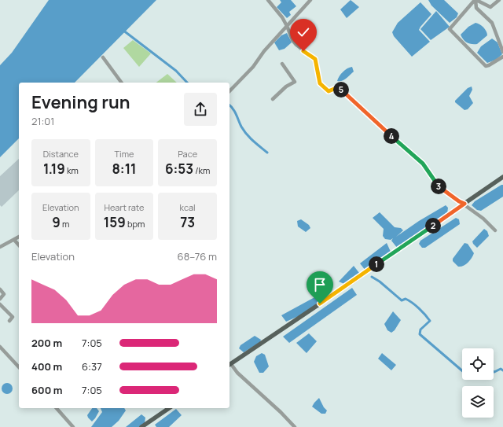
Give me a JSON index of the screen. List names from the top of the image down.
{
  "page": {
    "pins": [
      "5",
      "4",
      "3",
      "2",
      "1"
    ],
    "heading": ["Evening run", "21:01"],
    "stats": [
      ["Distance", "1.19 km"],
      ["Time", "8:11"],
      ["Pace", "6:53 /km"],
      ["Elevation", "9 m"],
      ["Heart rate", "159 bpm"],
      ["kcal", "73"]
    ],
    "chart": ["Elevation", "68–76 m"],
    "list": [
      {
        "name": "200 m",
        "note": "7:05"
      },
      {
        "name": "400 m",
        "note": "6:37"
      },
      {
        "name": "600 m",
        "note": "7:05"
      }
    ]
  }
}
